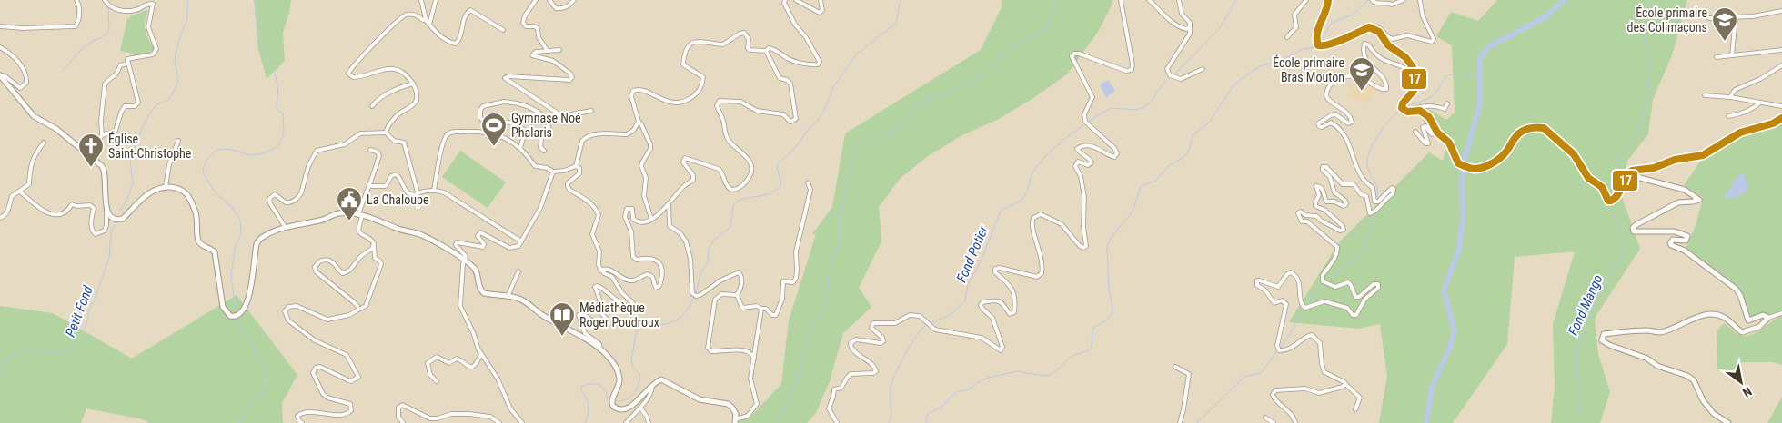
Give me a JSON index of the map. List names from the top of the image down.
{
  "water": ["Fond Potier", "Fond Mango", "Petit Fond"],
  "places": {
    "school or university": ["École primaire des Colimaçons", "École primaire Bras Mouton"],
    "sports": ["Gymnase Noé Phalaris"],
    "church": ["Église Saint-Christophe"],
    "public building": ["La Chaloupe"],
    "library": ["Médiathèque Roger Poudroux"]
  },
  "lines": ["transit line 17"],
  "north": "bottom right"
}
